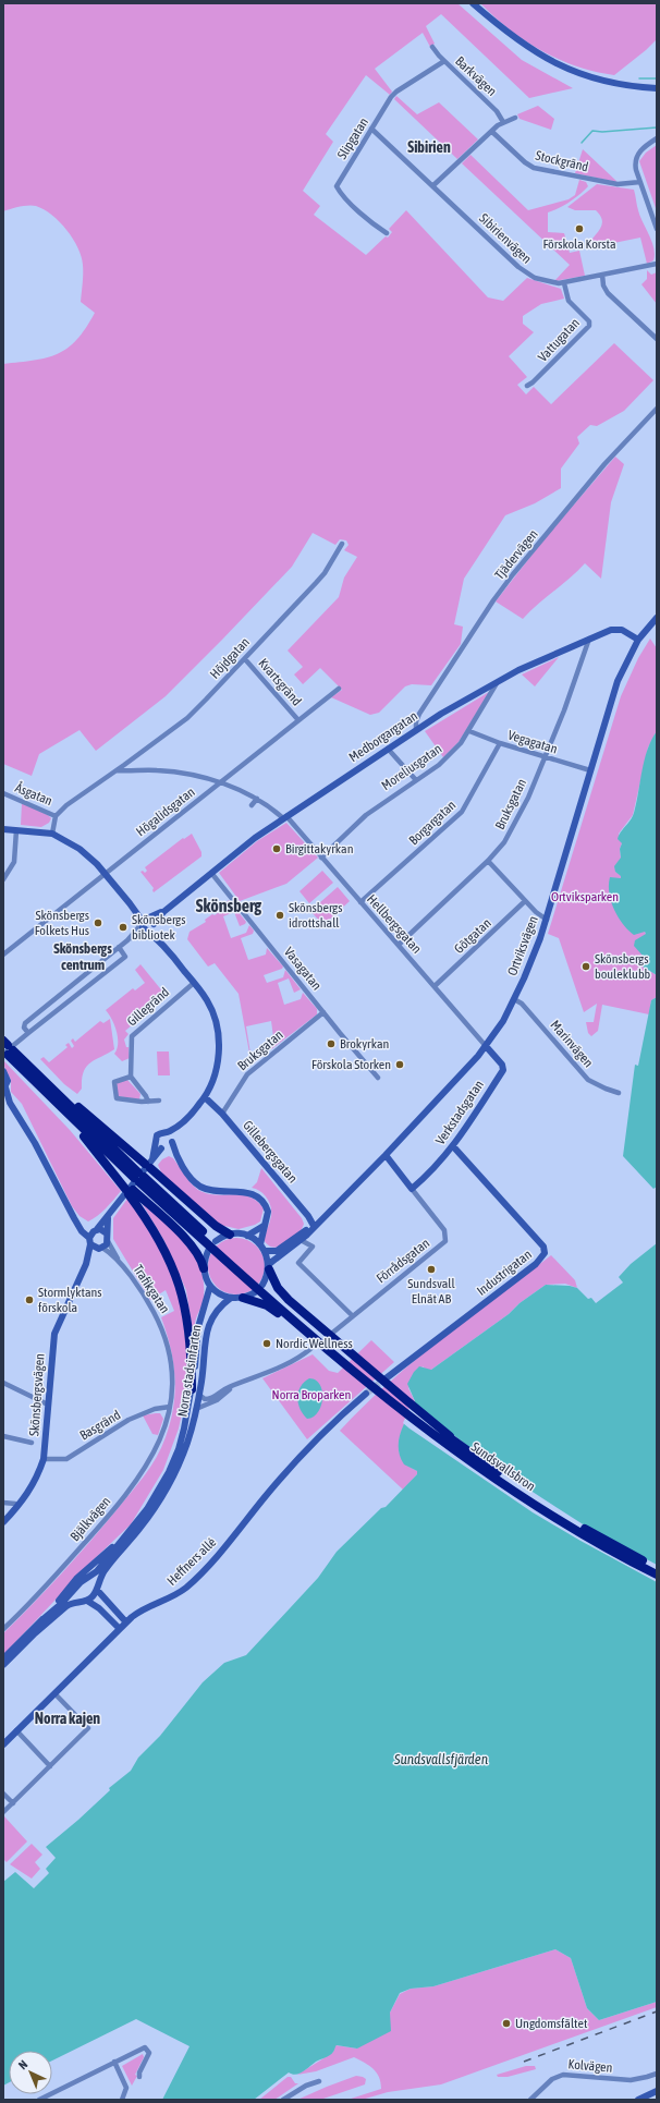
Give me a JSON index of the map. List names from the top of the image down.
{
  "streets": {
    "highway": ["Sundsvallsbron"],
    "street": [
      "Barkvägen",
      "Slipgatan",
      "Stockgränd",
      "Sibirienvägen",
      "Vattugatan",
      "Tjädervägen",
      "Höjdgatan",
      "Kvartsgränd",
      "Medborgargatan",
      "Vegagatan",
      "Moreliusgatan",
      "Åsgatan",
      "Bruksgatan",
      "Högalidsgatan",
      "Borgargatan",
      "Hellbergsgatan",
      "Götgatan",
      "Ortviksvägen",
      "Vasagatan",
      "Gillegränd",
      "Marinvägen",
      "Verkstadsgatan",
      "Gillebergsgatan",
      "Förrådsgatan",
      "Industrigatan",
      "Trafikgatan",
      "Norra stadsinfarten",
      "Skönsbergsvägen",
      "Basgränd",
      "Bjälkvägen",
      "Heffners allé",
      "Kolvägen"
    ]
  },
  "crossings": [
    ["Barkvägen", "Slipgatan"],
    ["Slipgatan", "Sibirienvägen"],
    ["Sibirienvägen", "Vattugatan"],
    ["Tjädervägen", "Medborgargatan"],
    ["Höjdgatan", "Kvartsgränd"],
    ["Höjdgatan", "Hellbergsgatan"],
    ["Kvartsgränd", "Högalidsgatan"],
    ["Medborgargatan", "Moreliusgatan"],
    ["Medborgargatan", "Bruksgatan"],
    ["Medborgargatan", "Hellbergsgatan"],
    ["Medborgargatan", "Ortviksvägen"],
    ["Medborgargatan", "Vasagatan"],
    ["Vegagatan", "Moreliusgatan"],
    ["Vegagatan", "Bruksgatan"],
    ["Vegagatan", "Borgargatan"],
    ["Vegagatan", "Ortviksvägen"],
    ["Moreliusgatan", "Hellbergsgatan"],
    ["Bruksgatan", "Hellbergsgatan"],
    ["Bruksgatan", "Vasagatan"],
    ["Bruksgatan", "Gillebergsgatan"],
    ["Högalidsgatan", "Hellbergsgatan"],
    ["Borgargatan", "Hellbergsgatan"],
    ["Hellbergsgatan", "Götgatan"],
    ["Hellbergsgatan", "Ortviksvägen"],
    ["Hellbergsgatan", "Verkstadsgatan"],
    ["Ortviksvägen", "Marinvägen"],
    ["Ortviksvägen", "Verkstadsgatan"],
    ["Ortviksvägen", "Gillebergsgatan"],
    ["Ortviksvägen", "Förrådsgatan"],
    ["Verkstadsgatan", "Förrådsgatan"],
    ["Verkstadsgatan", "Industrigatan"],
    ["Trafikgatan", "Skönsbergsvägen"],
    ["Trafikgatan", "Basgränd"],
    ["Trafikgatan", "Bjälkvägen"],
    ["Skönsbergsvägen", "Basgränd"],
    ["Basgränd", "Bjälkvägen"]
  ],
  "districts": [
    "Sibirien",
    "Skönsberg",
    "Skönsbergs centrum",
    "Norra kajen"
  ],
  "water": ["Sundsvallsfjärden"],
  "parks": ["Ortviksparken", "Norra Broparken"],
  "places": [
    "Förskola Korsta",
    "Birgittakyrkan",
    "Skönsbergs idrottshall",
    "Skönsbergs Folkets Hus",
    "Skönsbergs bibliotek",
    "Skönsbergs bouleklubb",
    "Brokyrkan",
    "Förskola Storken",
    "Sundsvall Elnät AB",
    "Stormlyktans förskola",
    "Nordic Wellness",
    "Ungdomsfältet"
  ],
  "north": "top left"
}
